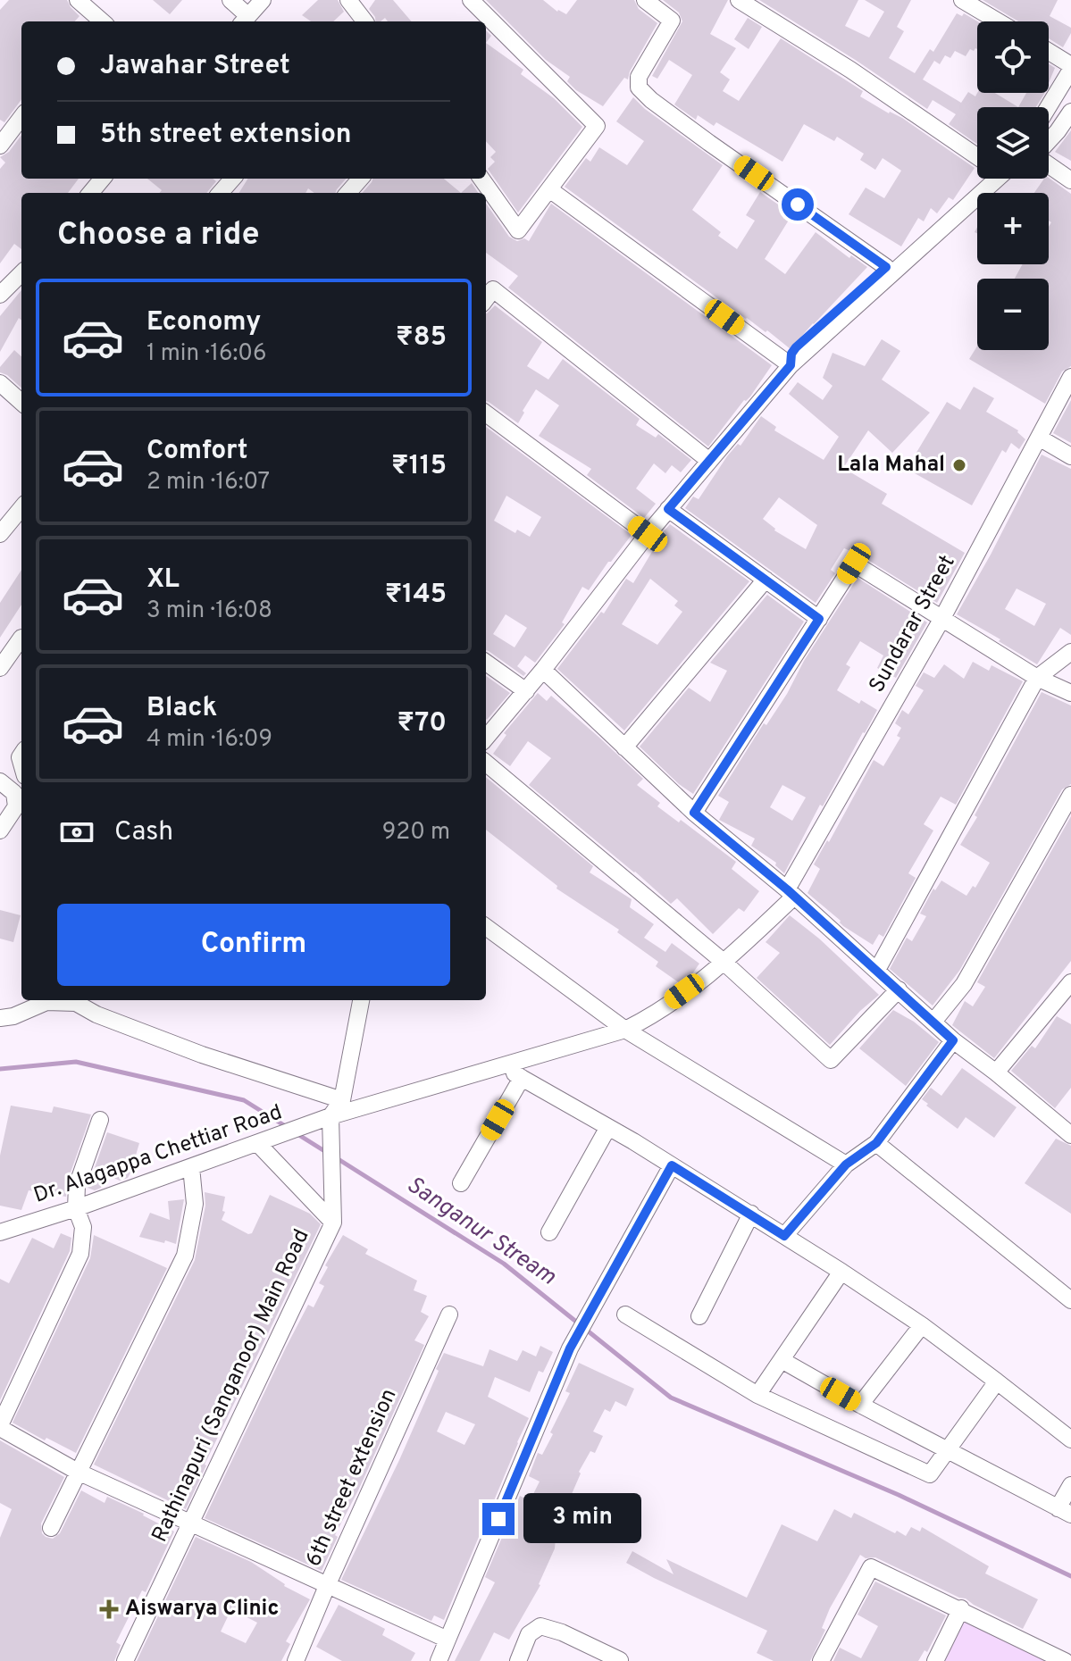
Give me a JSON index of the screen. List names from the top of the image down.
{
  "streets": {
    "street": [
      "Sundarar Street",
      "Dr. Alagappa Chettiar Road",
      "Rathinapuri (Sanganoor) Main Road",
      "6th street extension"
    ]
  },
  "crossings": [
    ["Sundarar Street", "Dr. Alagappa Chettiar Road"],
    ["Dr. Alagappa Chettiar Road", "Rathinapuri (Sanganoor) Main Road"]
  ],
  "water": ["Sanganur Stream"],
  "places": {
    "other": ["Lala Mahal"],
    "health": ["Aiswarya Clinic"]
  },
  "page": {
    "map_buttons": ["+", "−"],
    "banner": ["Jawahar Street", "5th street extension"],
    "heading": "Choose a ride",
    "list": [
      {
        "name": "Economy",
        "note": "1 min · 16:06",
        "value": "₹85"
      },
      {
        "name": "Comfort",
        "note": "2 min · 16:07",
        "value": "₹115"
      },
      {
        "name": "XL",
        "note": "3 min · 16:08",
        "value": "₹145"
      },
      {
        "name": "Black",
        "note": "4 min · 16:09",
        "value": "₹70"
      }
    ],
    "pay": ["Cash", "920 m"],
    "buttons": "Confirm",
    "bubble": "3 min"
  }
}
